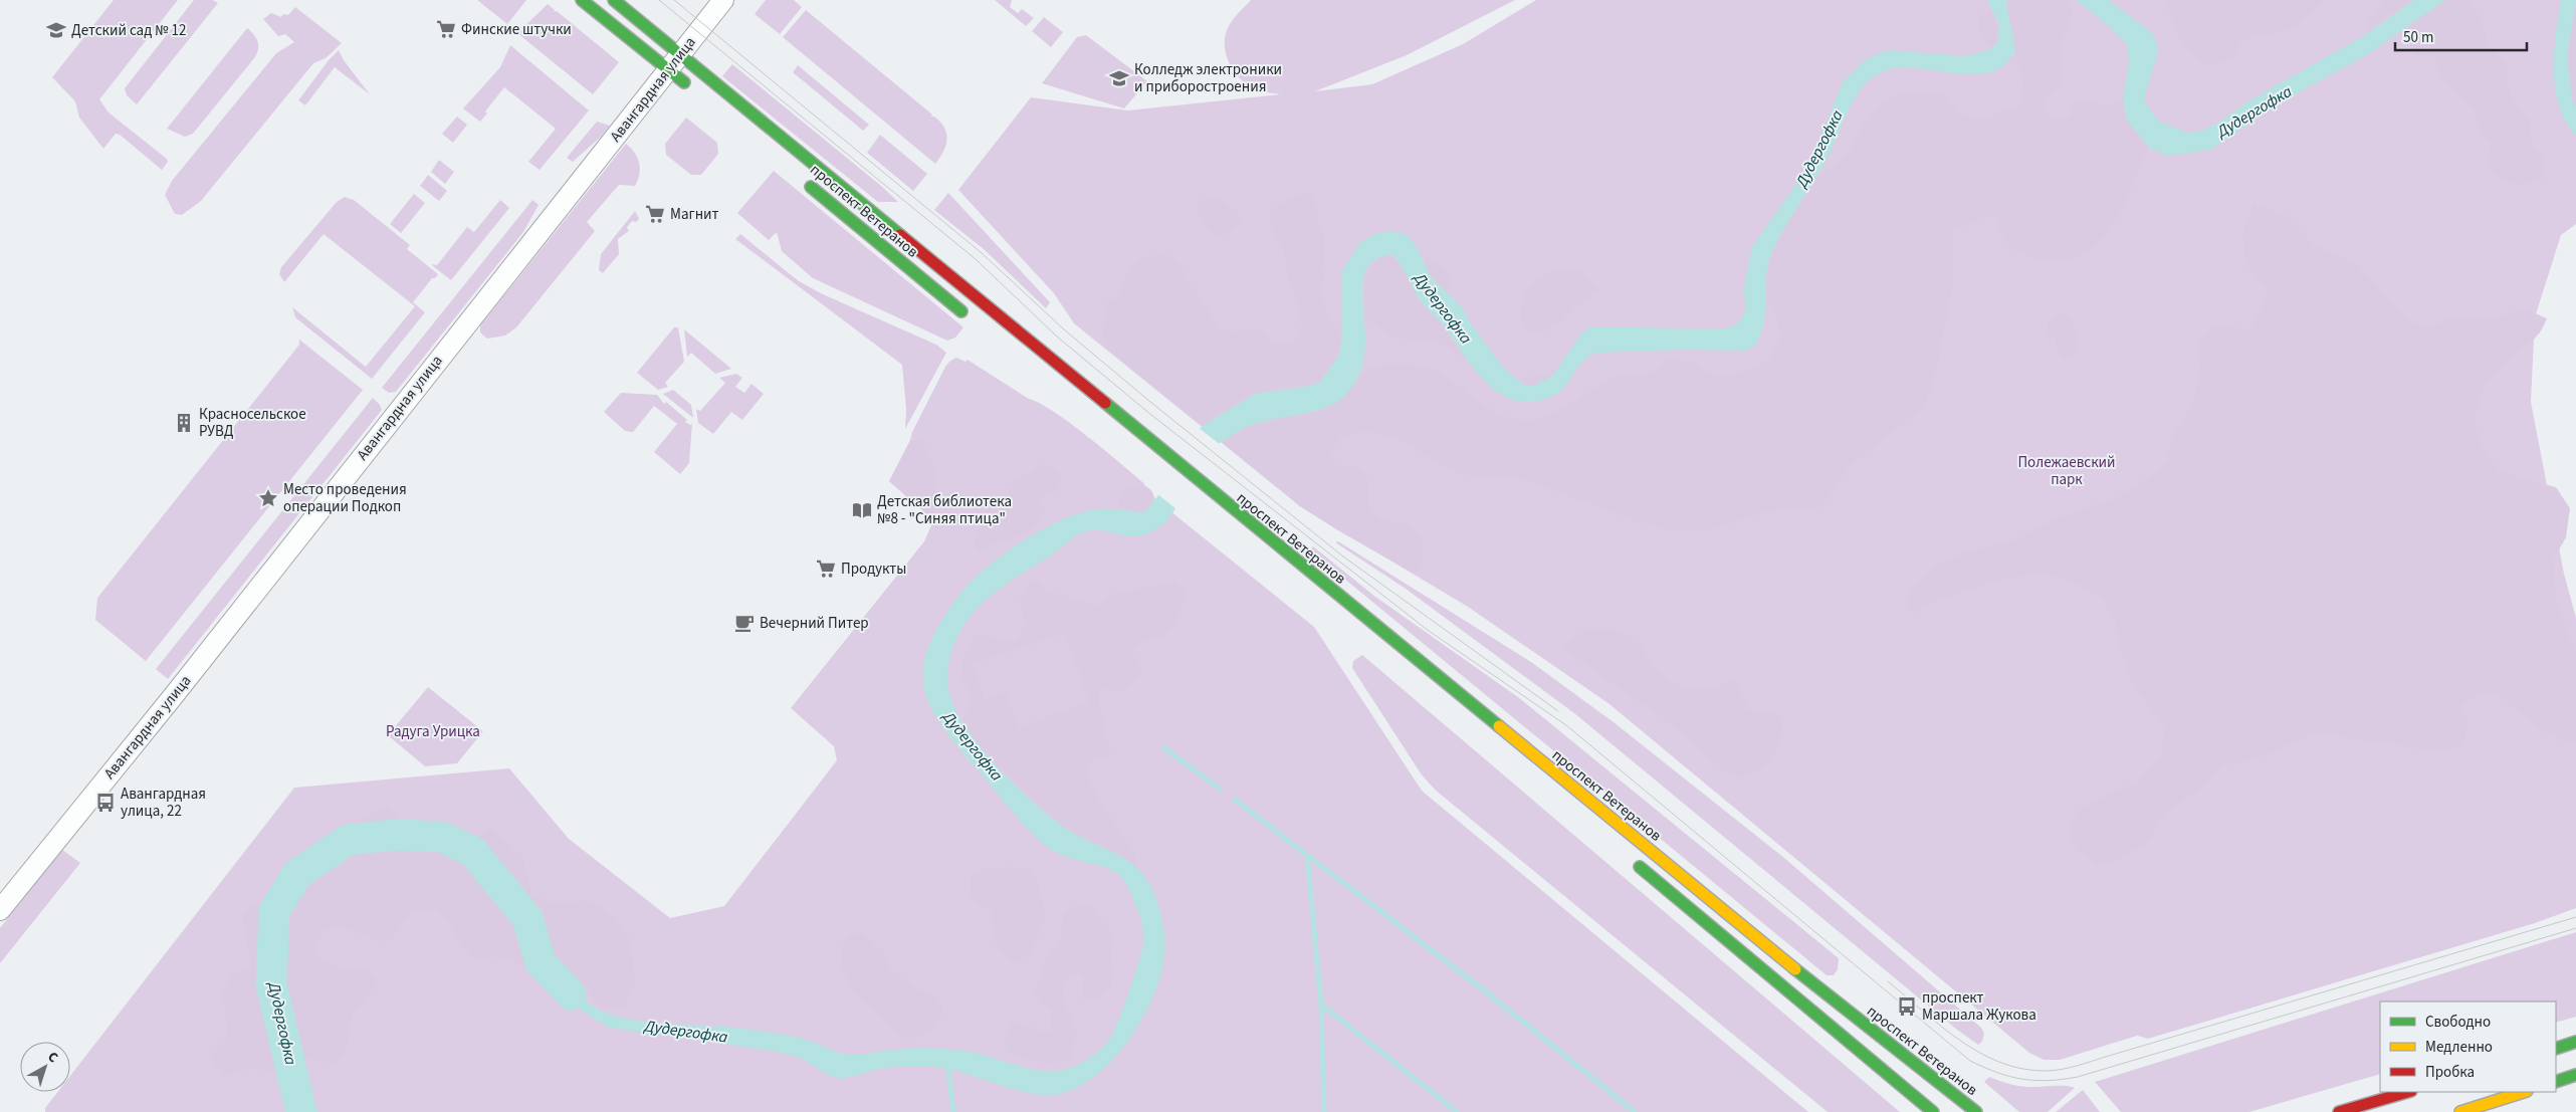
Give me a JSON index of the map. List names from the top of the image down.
{
  "streets": {
    "main road": ["проспект Ветеранов"],
    "street": ["Авангардная улица"]
  },
  "crossings": [
    ["Авангардная улица", "проспект Ветеранов"]
  ],
  "water": ["Дудергофка"],
  "parks": ["Полежаевский парк", "Радуга Урицка"],
  "places": {
    "supermarket": ["Финские штучки", "Магнит", "Продукты"],
    "school or university": ["Детский сад № 12", "Колледж электроники и приборостроения"],
    "building": ["Красносельское РУВД"],
    "place": ["Место проведения операции Подкоп"],
    "library": ["Детская библиотека №8 - \"Синяя птица\""],
    "cafe": ["Вечерний Питер"],
    "bus stop": ["Авангардная улица, 22", "проспект Маршала Жукова"]
  },
  "legend": ["Свободно", "Медленно", "Пробка"],
  "scale_bar": "50 m",
  "north": "top right"
}
